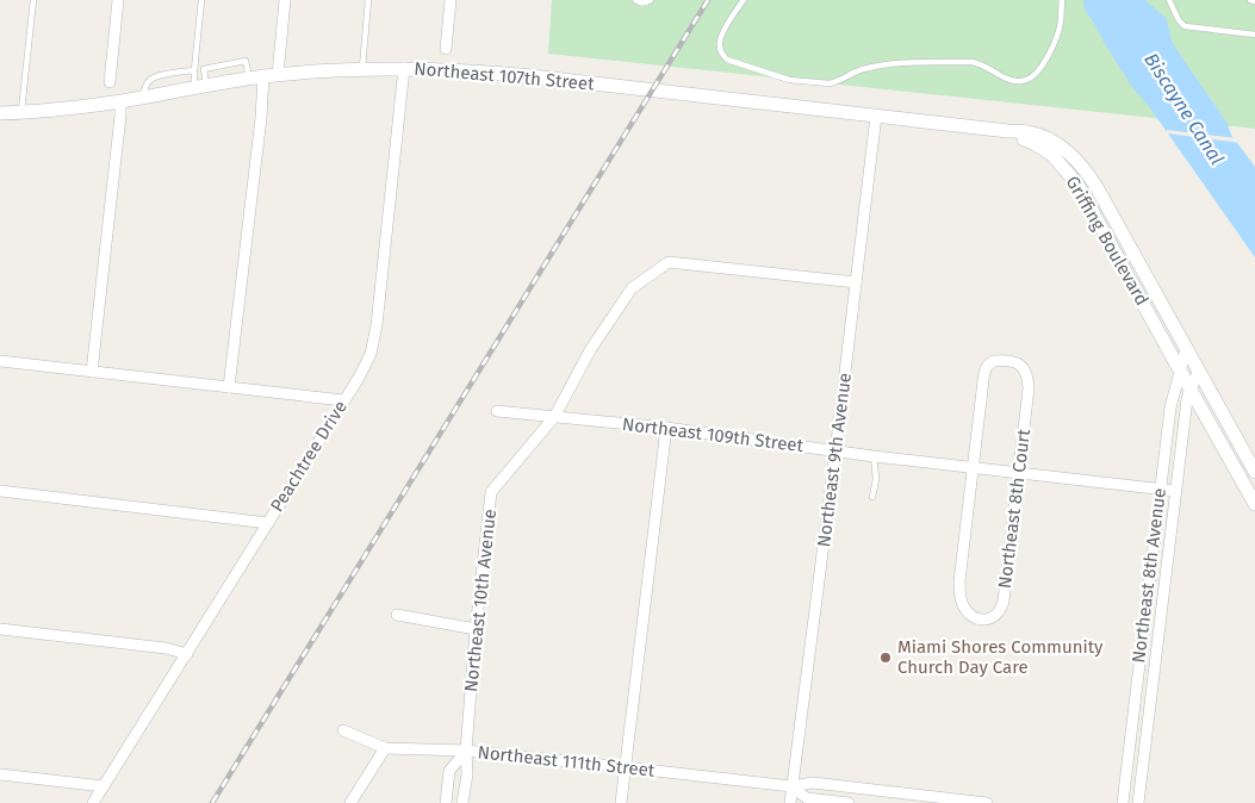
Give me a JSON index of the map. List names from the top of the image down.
{
  "streets": {
    "street": [
      "Northeast 107th Street",
      "Griffing Boulevard",
      "Northeast 109th Street",
      "Peachtree Drive",
      "Northeast 9th Avenue",
      "Northeast 8th Court",
      "Northeast 8th Avenue",
      "Northeast 10th Avenue",
      "Northeast 111th Street"
    ]
  },
  "crossings": [
    ["Northeast 107th Street", "Griffing Boulevard"],
    ["Northeast 107th Street", "Peachtree Drive"],
    ["Northeast 107th Street", "Northeast 9th Avenue"],
    ["Griffing Boulevard", "Northeast 8th Avenue"],
    ["Northeast 109th Street", "Northeast 9th Avenue"],
    ["Northeast 109th Street", "Northeast 8th Court"],
    ["Northeast 109th Street", "Northeast 8th Avenue"],
    ["Northeast 109th Street", "Northeast 10th Avenue"],
    ["Northeast 9th Avenue", "Northeast 10th Avenue"],
    ["Northeast 9th Avenue", "Northeast 111th Street"],
    ["Northeast 10th Avenue", "Northeast 111th Street"]
  ],
  "water": ["Biscayne Canal"],
  "places": ["Miami Shores Community Church Day Care"]
}
